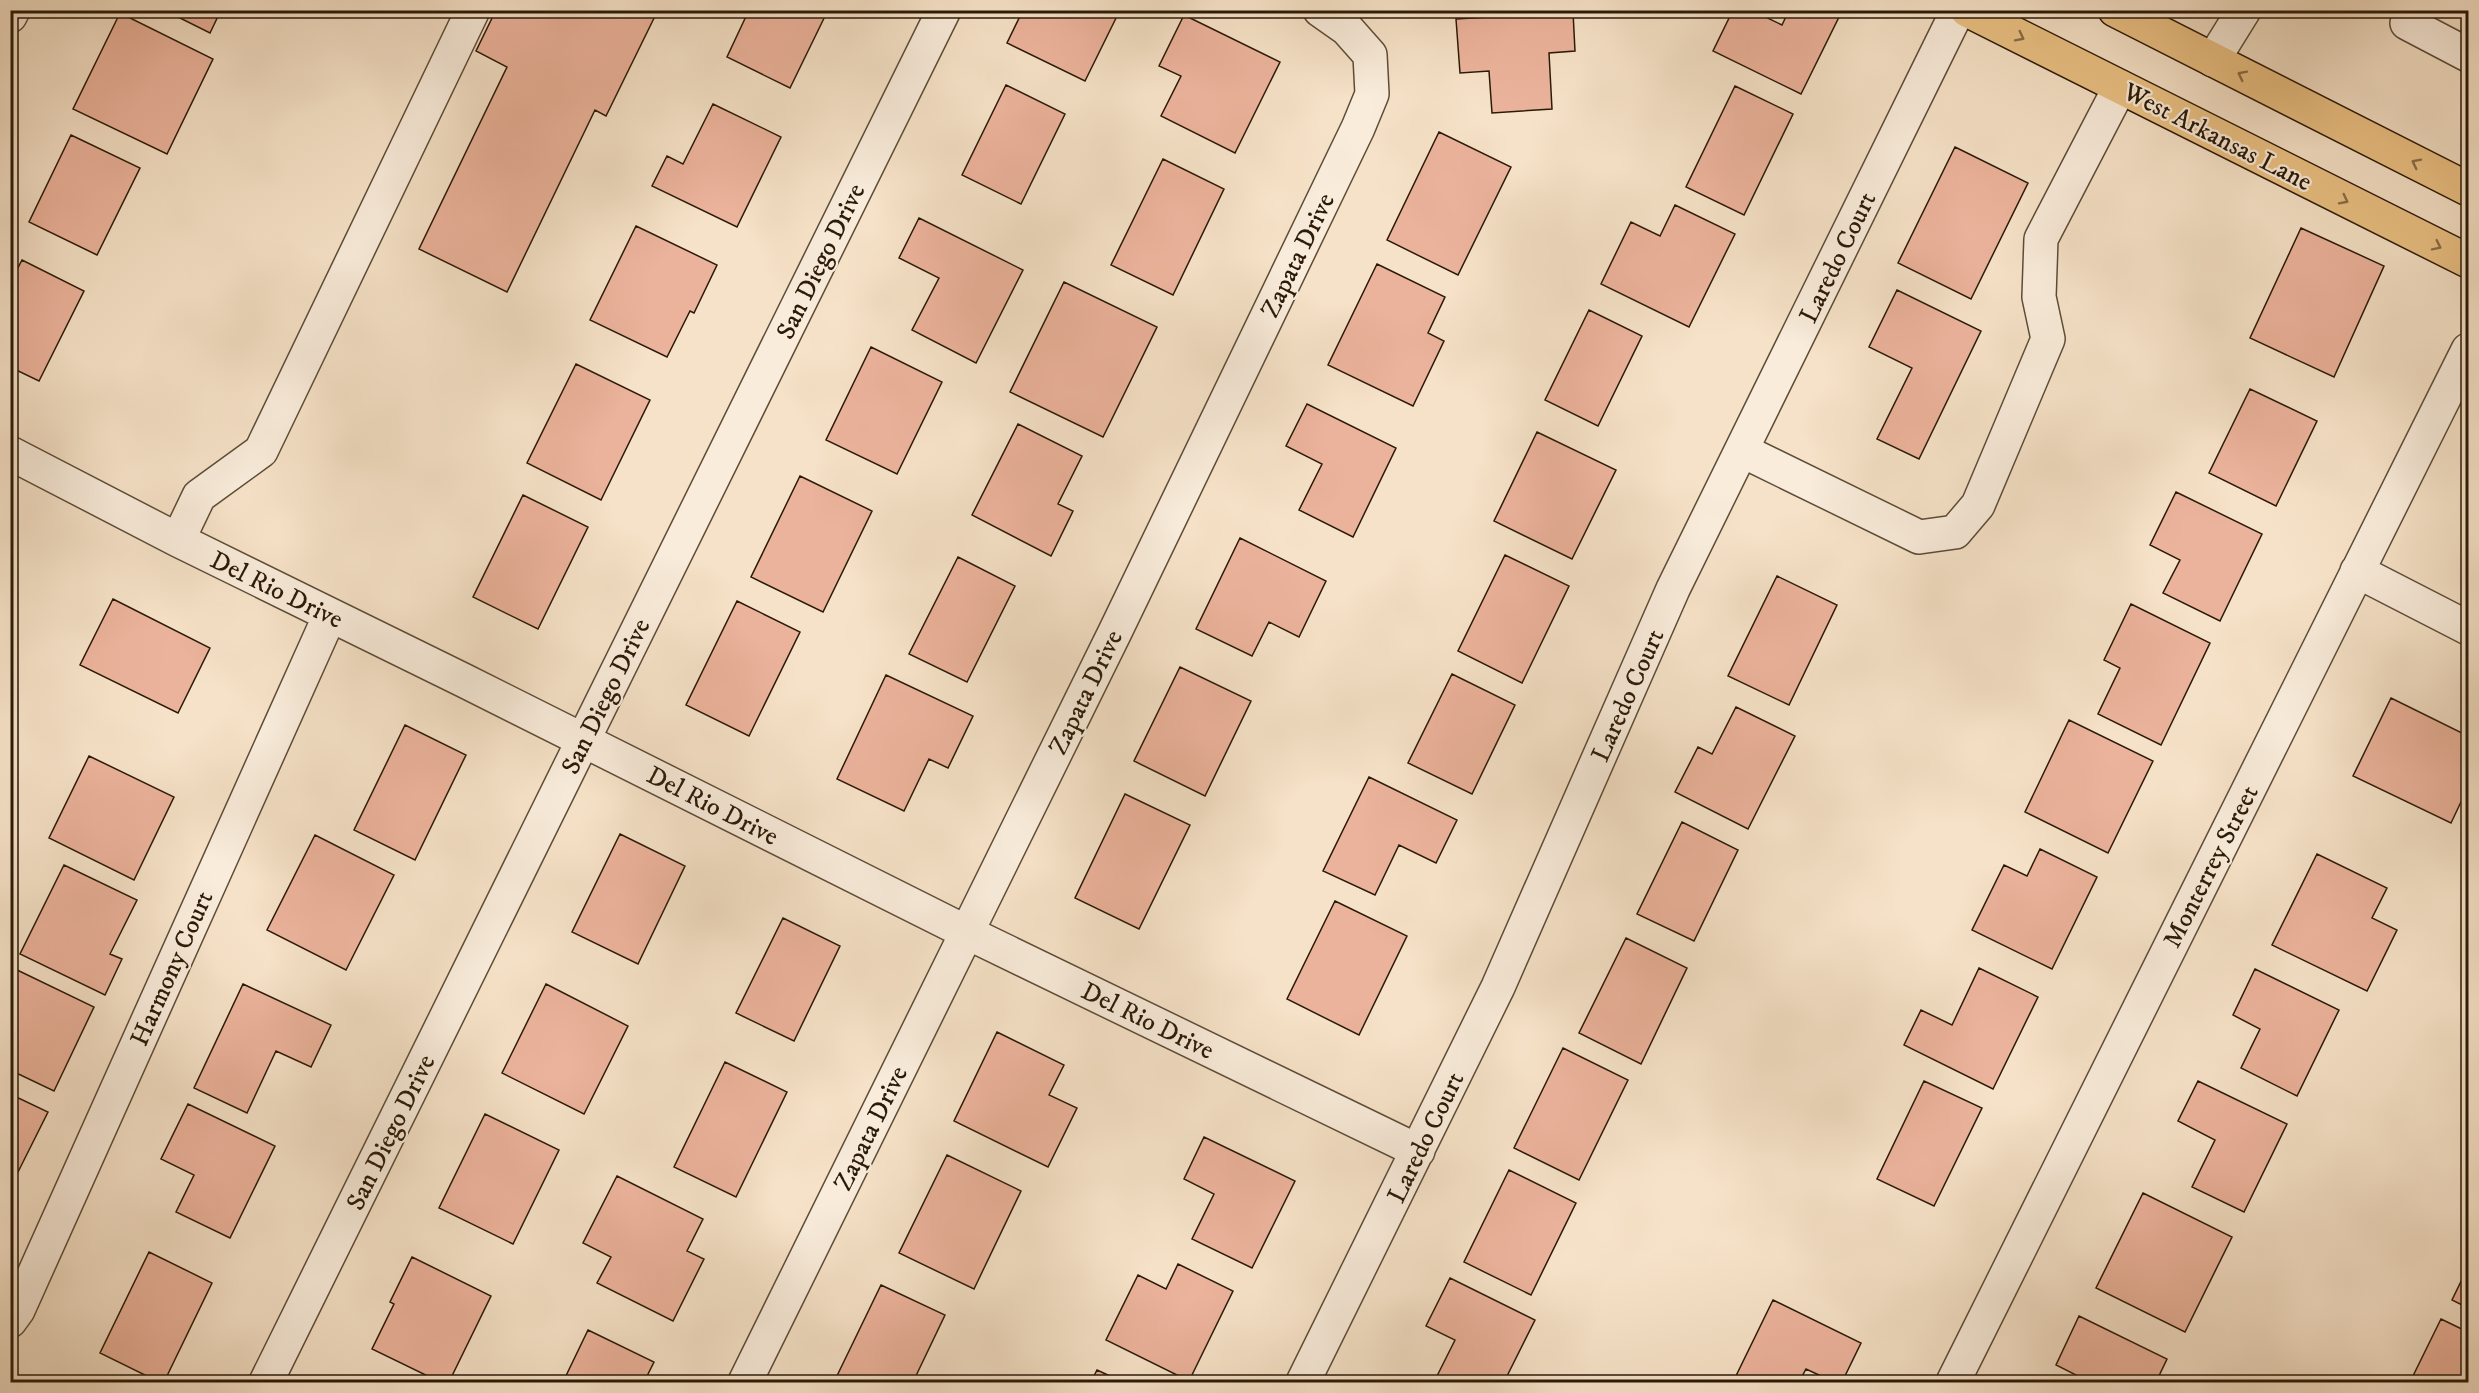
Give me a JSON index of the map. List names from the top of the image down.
{
  "streets": {
    "main road": ["West Arkansas Lane"],
    "street": [
      "Zapata Drive",
      "Laredo Court",
      "San Diego Drive",
      "Del Rio Drive",
      "Monterrey Street",
      "Harmony Court"
    ]
  },
  "crossings": [
    ["Zapata Drive", "Del Rio Drive"],
    ["Laredo Court", "Del Rio Drive"],
    ["San Diego Drive", "Del Rio Drive"],
    ["Del Rio Drive", "Harmony Court"]
  ]
}
